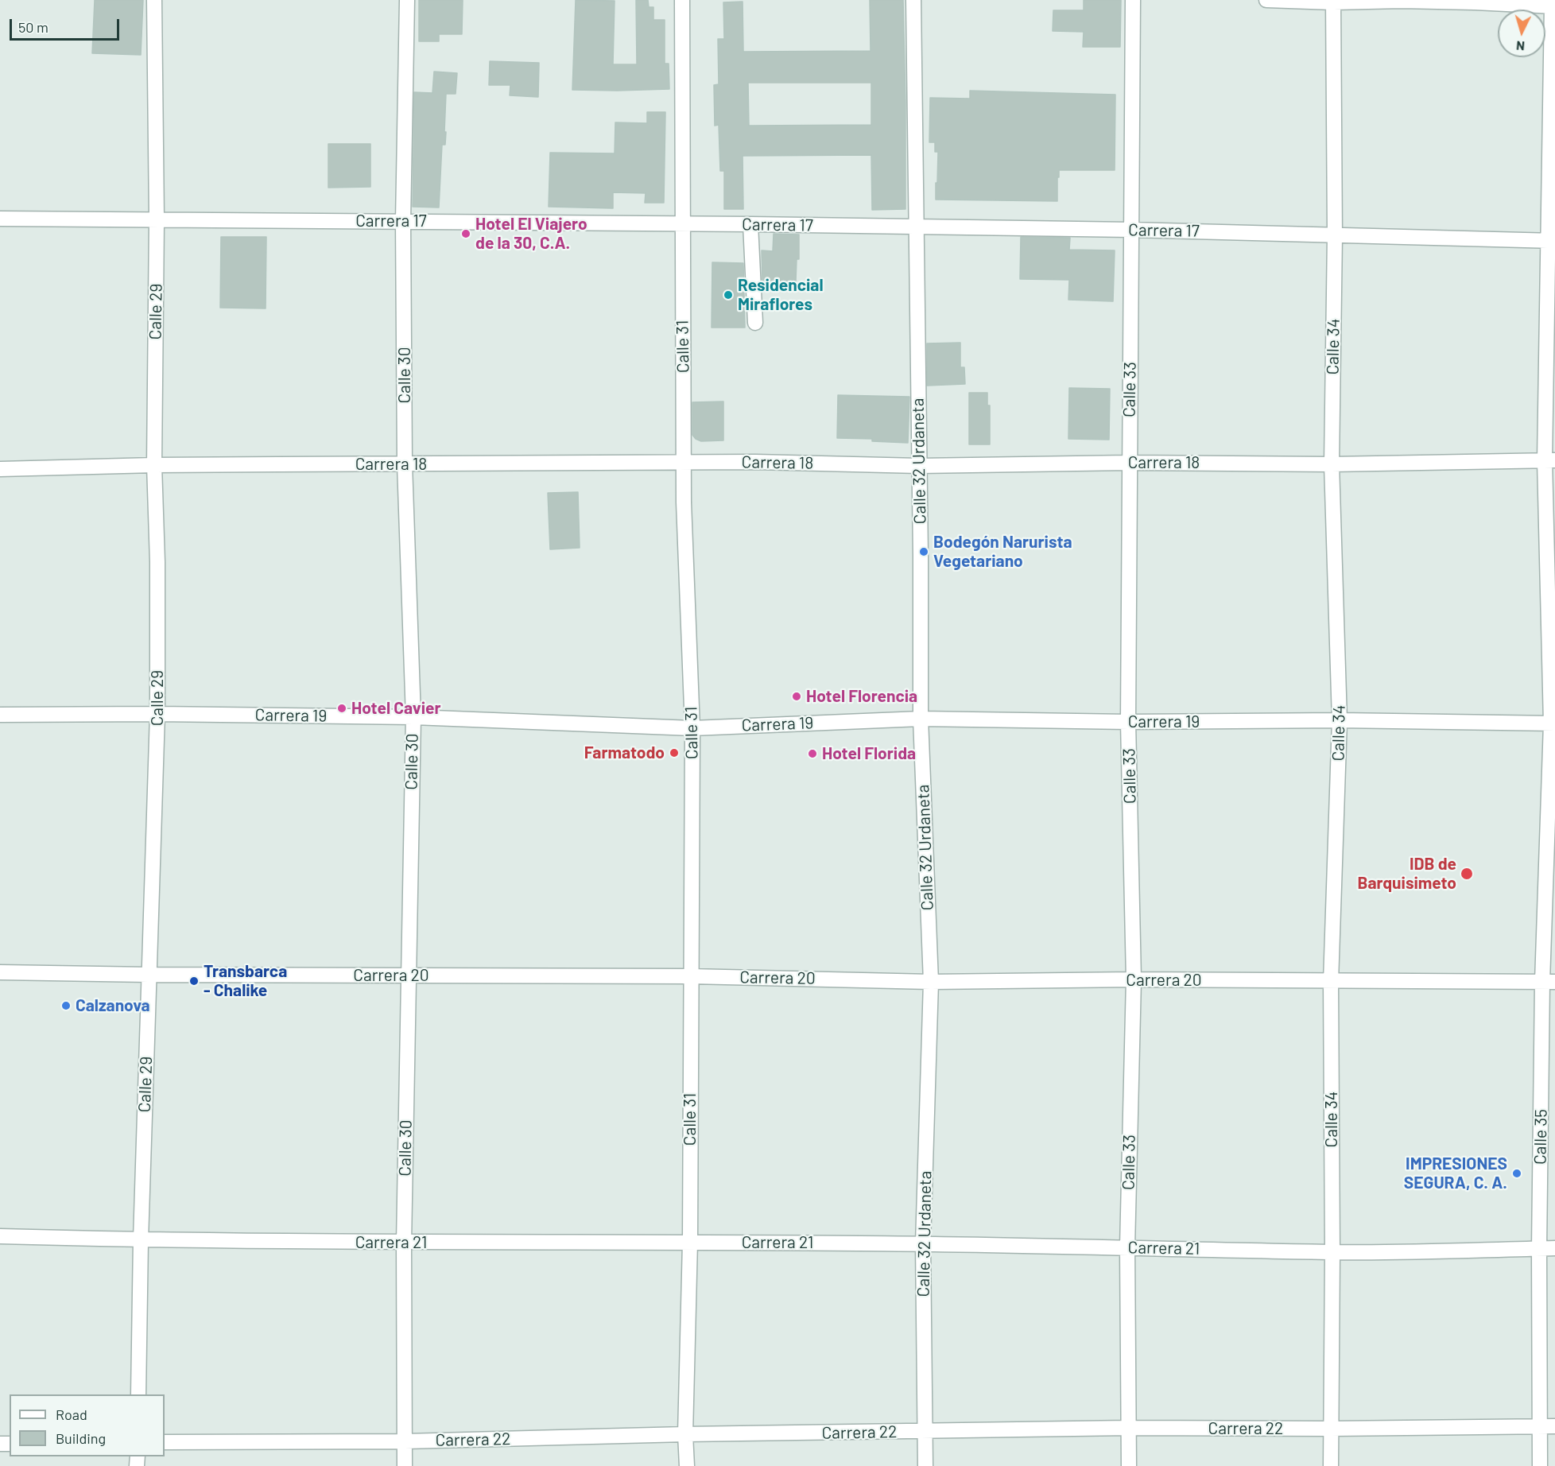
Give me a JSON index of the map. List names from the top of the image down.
{
  "streets": {
    "street": [
      "Carrera 17",
      "Calle 29",
      "Calle 31",
      "Calle 34",
      "Calle 30",
      "Calle 33",
      "Calle 32 Urdaneta",
      "Carrera 18",
      "Carrera 19",
      "Carrera 20",
      "Calle 35",
      "Carrera 21",
      "Carrera 22"
    ]
  },
  "crossings": [
    ["Carrera 17", "Calle 29"],
    ["Carrera 17", "Calle 31"],
    ["Carrera 17", "Calle 34"],
    ["Carrera 17", "Calle 30"],
    ["Carrera 17", "Calle 33"],
    ["Carrera 17", "Calle 32 Urdaneta"],
    ["Carrera 17", "Calle 35"],
    ["Calle 29", "Carrera 18"],
    ["Calle 29", "Carrera 19"],
    ["Calle 29", "Carrera 20"],
    ["Calle 29", "Carrera 21"],
    ["Calle 31", "Carrera 18"],
    ["Calle 31", "Carrera 19"],
    ["Calle 31", "Carrera 20"],
    ["Calle 31", "Carrera 21"],
    ["Calle 31", "Carrera 22"],
    ["Calle 34", "Carrera 18"],
    ["Calle 34", "Carrera 19"],
    ["Calle 34", "Carrera 20"],
    ["Calle 34", "Carrera 21"],
    ["Calle 34", "Carrera 22"],
    ["Calle 30", "Carrera 18"],
    ["Calle 30", "Carrera 19"],
    ["Calle 30", "Carrera 20"],
    ["Calle 30", "Carrera 21"],
    ["Calle 30", "Carrera 22"],
    ["Calle 33", "Carrera 18"],
    ["Calle 33", "Carrera 19"],
    ["Calle 33", "Carrera 20"],
    ["Calle 33", "Carrera 21"],
    ["Calle 33", "Carrera 22"],
    ["Calle 32 Urdaneta", "Carrera 18"],
    ["Calle 32 Urdaneta", "Carrera 19"],
    ["Calle 32 Urdaneta", "Carrera 20"],
    ["Calle 32 Urdaneta", "Carrera 21"],
    ["Calle 32 Urdaneta", "Carrera 22"],
    ["Carrera 18", "Calle 35"],
    ["Carrera 19", "Calle 35"],
    ["Carrera 20", "Calle 35"],
    ["Calle 35", "Carrera 21"],
    ["Calle 35", "Carrera 22"]
  ],
  "places": [
    "Hotel El Viajero de la 30, C.A.",
    "Residencial Miraflores",
    "Bodegón Narurista Vegetariano",
    "Hotel Florencia",
    "Hotel Cavier",
    "Farmatodo",
    "Hotel Florida",
    "IDB de Barquisimeto",
    "Transbarca - Chalike",
    "Calzanova",
    "IMPRESIONES SEGURA, C. A."
  ],
  "legend": ["Road", "Building"],
  "scale_bar": "50 m",
  "north": "bottom"
}
